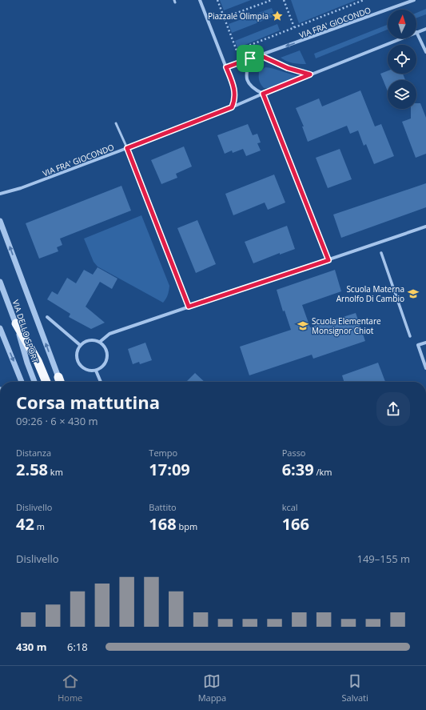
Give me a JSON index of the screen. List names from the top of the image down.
{
  "streets": {
    "street": ["VIA FRA' GIOCONDO", "VIA DELLO SPORT"]
  },
  "places": {
    "place": ["Piazzale Olimpia"],
    "school or university": ["Scuola Materna Arnolfo Di Cambio", "Scuola Elementare Monsignor Chiot"]
  },
  "north": "top",
  "page": {
    "heading": ["Corsa mattutina", "09:26 · 6 × 430 m"],
    "stats": [
      ["Distanza", "2.58 km"],
      ["Tempo", "17:09"],
      ["Passo", "6:39 /km"],
      ["Dislivello", "42 m"],
      ["Battito", "168 bpm"],
      ["kcal", "166"]
    ],
    "chart": ["Dislivello", "149–155 m"],
    "list": [
      {
        "name": "430 m",
        "note": "6:18"
      }
    ],
    "tabs": ["Home", "Mappa", "Salvati"]
  }
}
